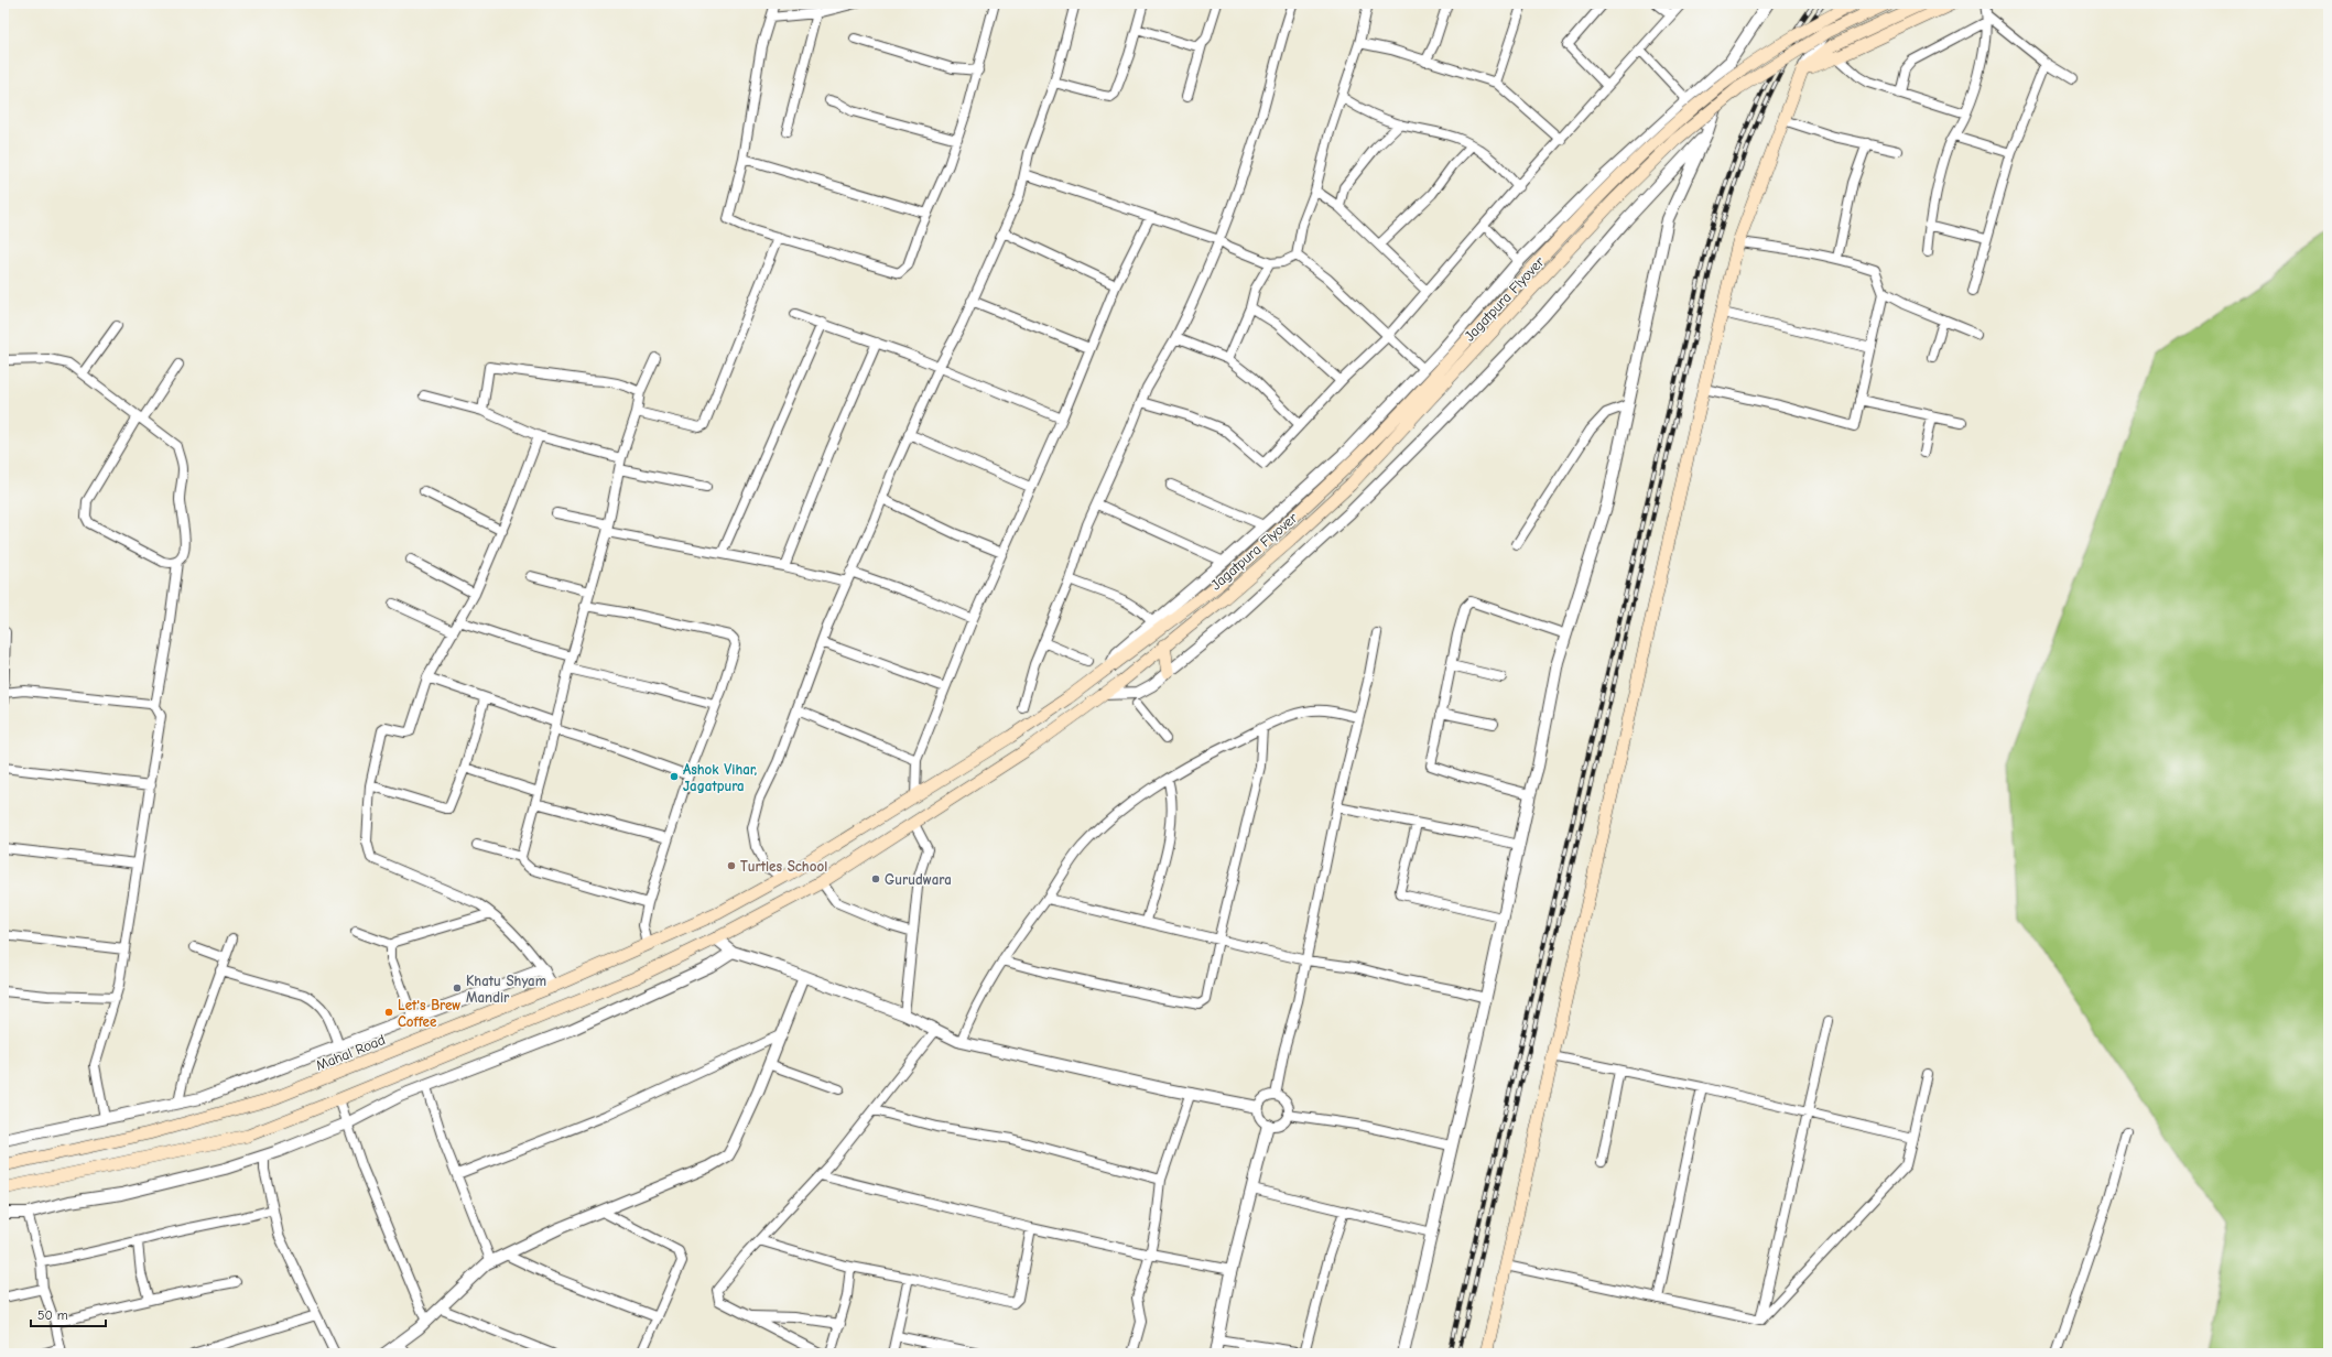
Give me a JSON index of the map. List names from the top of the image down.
{
  "streets": {
    "main road": ["Jagatpura Flyover", "Mahal Road"]
  },
  "crossings": [
    ["Jagatpura Flyover", "Mahal Road"]
  ],
  "places": [
    "Ashok Vihar, Jagatpura",
    "Turtles School",
    "Gurudwara",
    "Khatu Shyam Mandir",
    "Let's Brew Coffee"
  ],
  "scale_bar": "50 m"
}
